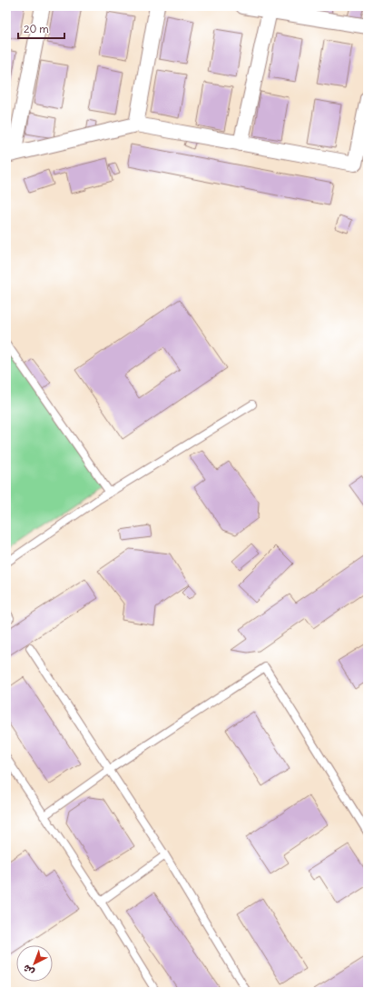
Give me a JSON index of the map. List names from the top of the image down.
{
  "scale_bar": "20 m",
  "north": "bottom left"
}
